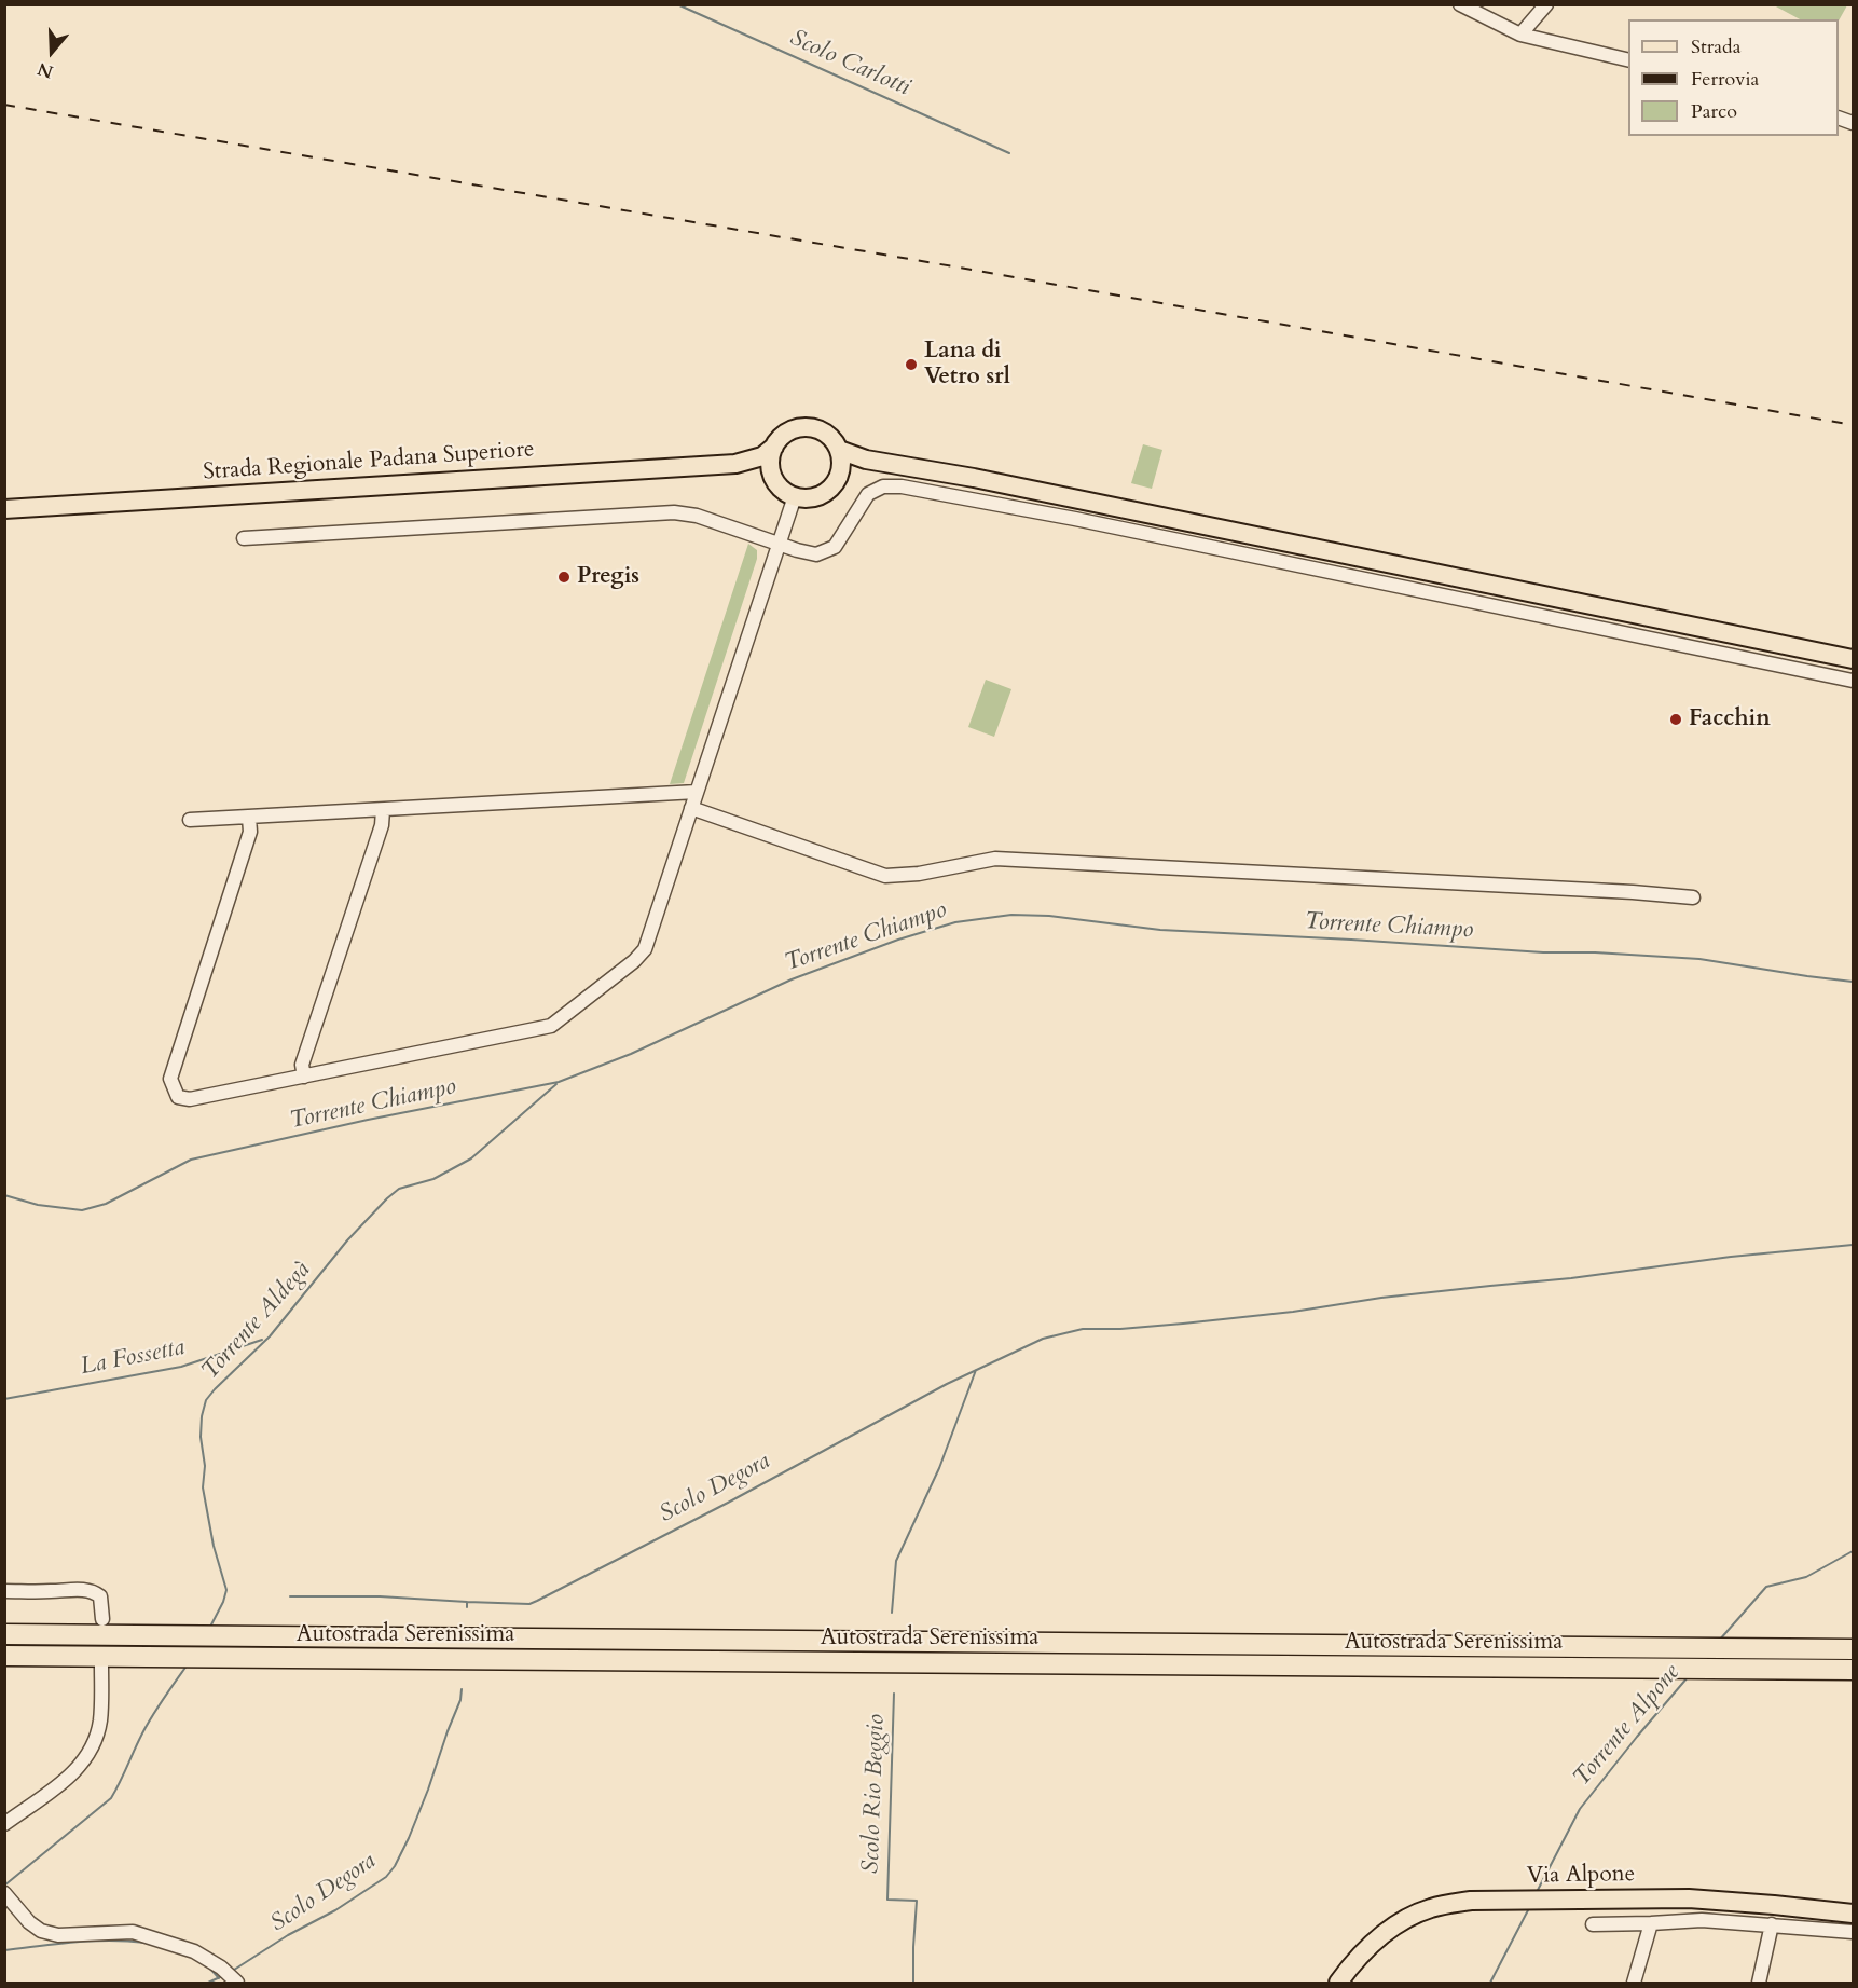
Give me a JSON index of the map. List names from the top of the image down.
{
  "streets": {
    "highway": ["Autostrada Serenissima"],
    "main road": ["Strada Regionale Padana Superiore", "Via Alpone"]
  },
  "water": [
    "Scolo Carlotti",
    "Torrente Chiampo",
    "Torrente Aldegà",
    "La Fossetta",
    "Scolo Degora",
    "Torrente Alpone",
    "Scolo Rio Beggio"
  ],
  "places": ["Lana di Vetro srl", "Pregis", "Facchin"],
  "legend": ["Strada", "Ferrovia", "Parco"],
  "north": "bottom"
}
